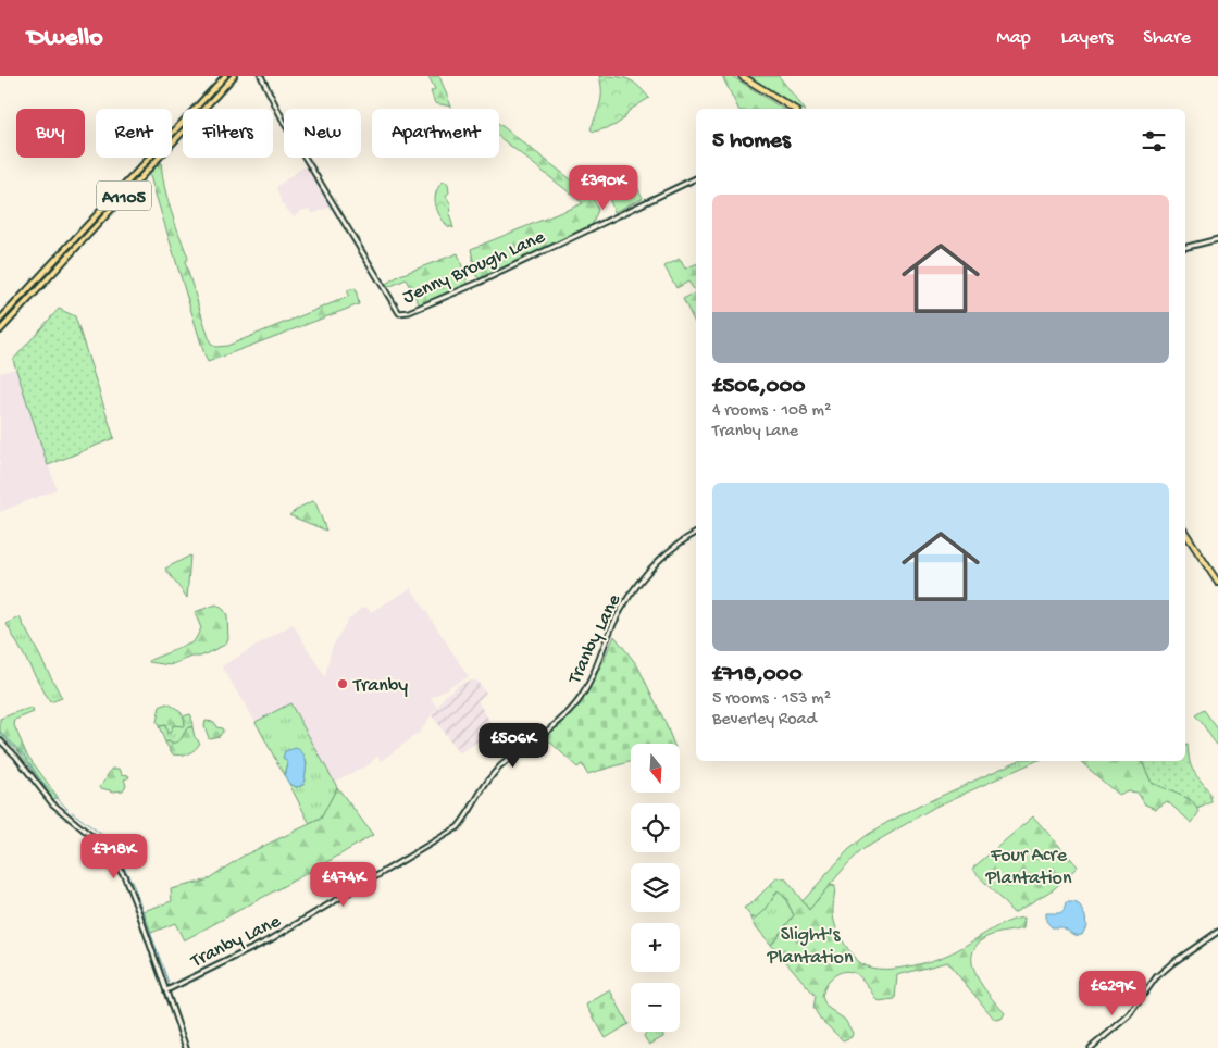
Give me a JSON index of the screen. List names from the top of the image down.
{
  "streets": {
    "main road": ["A1105", "Jenny Brough Lane", "Tranby Lane"]
  },
  "parks": ["Four Acre Plantation", "Slight's Plantation"],
  "places": ["Tranby"],
  "north": "bottom",
  "page": {
    "header": "Dwello",
    "nav": ["Map", "Layers", "Share"],
    "chip": [
      "Buy",
      "Rent",
      "Filters",
      "New",
      "Apartment"
    ],
    "heading": "5 homes",
    "price": [
      "£390K",
      "£506K",
      "£718K",
      "£474K",
      "£629K"
    ],
    "list": [
      {
        "name": "£506,000",
        "note": "4 rooms · 108 m² · Tranby Lane"
      },
      {
        "name": "£718,000",
        "note": "5 rooms · 153 m² · Beverley Road"
      }
    ],
    "map_buttons": ["+", "−"]
  }
}
